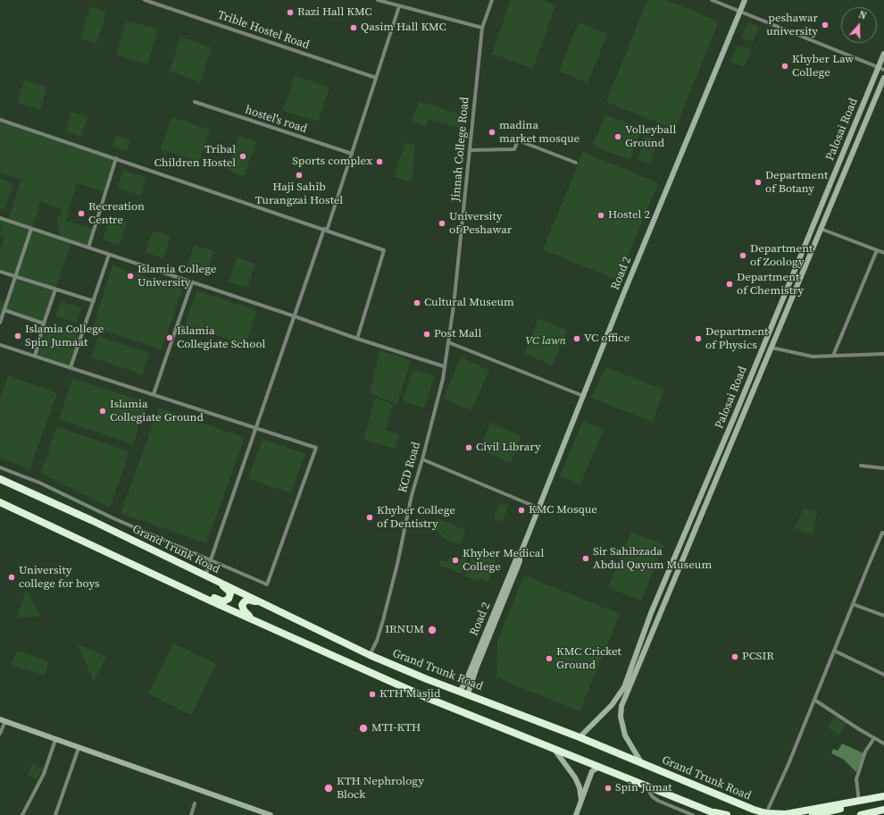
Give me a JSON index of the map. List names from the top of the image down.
{
  "streets": {
    "highway": ["Grand Trunk Road"],
    "street": [
      "Trible Hostel Road",
      "hostel's road",
      "Palosai Road",
      "Jinnah College Road",
      "Road 2",
      "KCD Road"
    ]
  },
  "crossings": [
    ["Palosai Road", "Grand Trunk Road"],
    ["Jinnah College Road", "KCD Road"],
    ["Road 2", "Grand Trunk Road"],
    ["KCD Road", "Grand Trunk Road"]
  ],
  "parks": ["VC lawn"],
  "places": [
    "Razi Hall KMC",
    "peshawar university",
    "Qasim Hall KMC",
    "Khyber Law College",
    "madina market mosque",
    "Volleyball Ground",
    "Tribal Children Hostel",
    "Sports complex",
    "Haji Sahib Turangzai Hostel",
    "Department of Botany",
    "Recreation Centre",
    "Hostel 2",
    "University of Peshawar",
    "Department of Zoology",
    "Islamia College University",
    "Department of Chemistry",
    "Cultural Museum",
    "Post Mall",
    "Islamia College Spin Jumaat",
    "Islamia Collegiate School",
    "VC office",
    "Department of Physics",
    "Islamia Collegiate Ground",
    "Civil Library",
    "KMC Mosque",
    "Khyber College of Dentistry",
    "Sir Sahibzada Abdul Qayum Museum",
    "Khyber Medical College",
    "University college for boys",
    "IRNUM",
    "PCSIR",
    "KMC Cricket Ground",
    "KTH Masjid",
    "MTI-KTH",
    "KTH Nephrology Block",
    "Spin Jumat"
  ],
  "north": "top"
}
